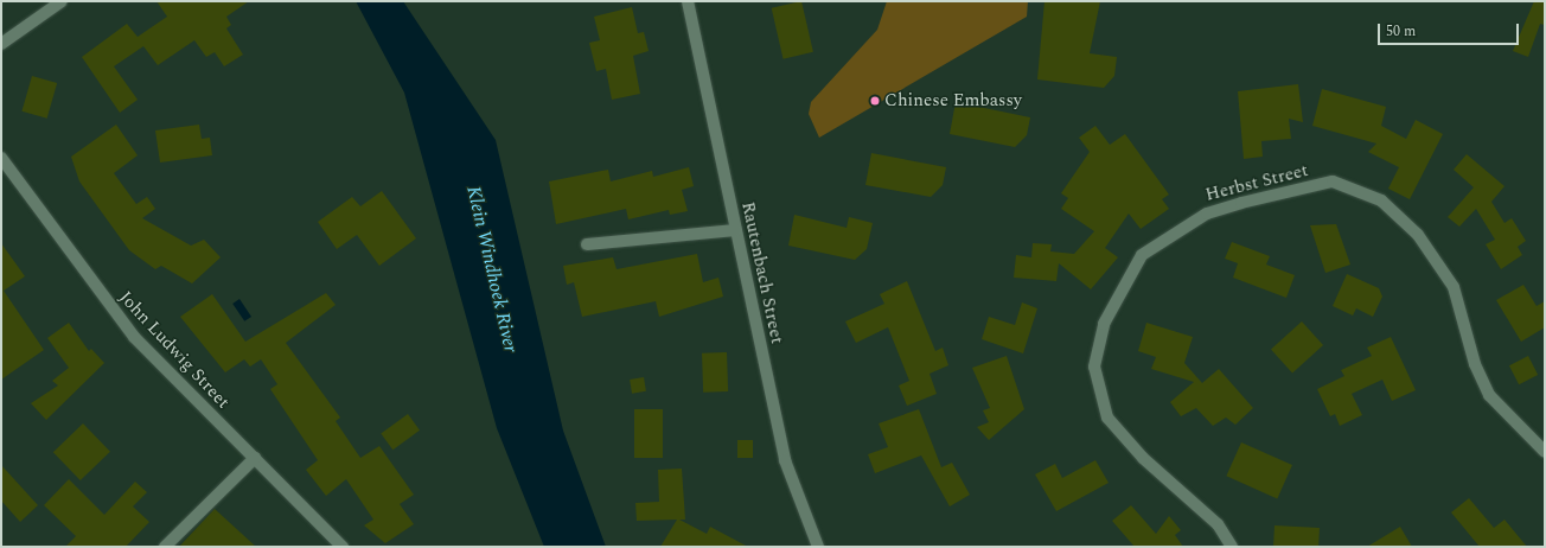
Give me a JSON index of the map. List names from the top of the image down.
{
  "streets": {
    "street": ["Herbst Street", "Rautenbach Street", "John Ludwig Street"]
  },
  "water": ["Klein Windhoek River"],
  "places": ["Chinese Embassy"],
  "scale_bar": "50 m"
}
